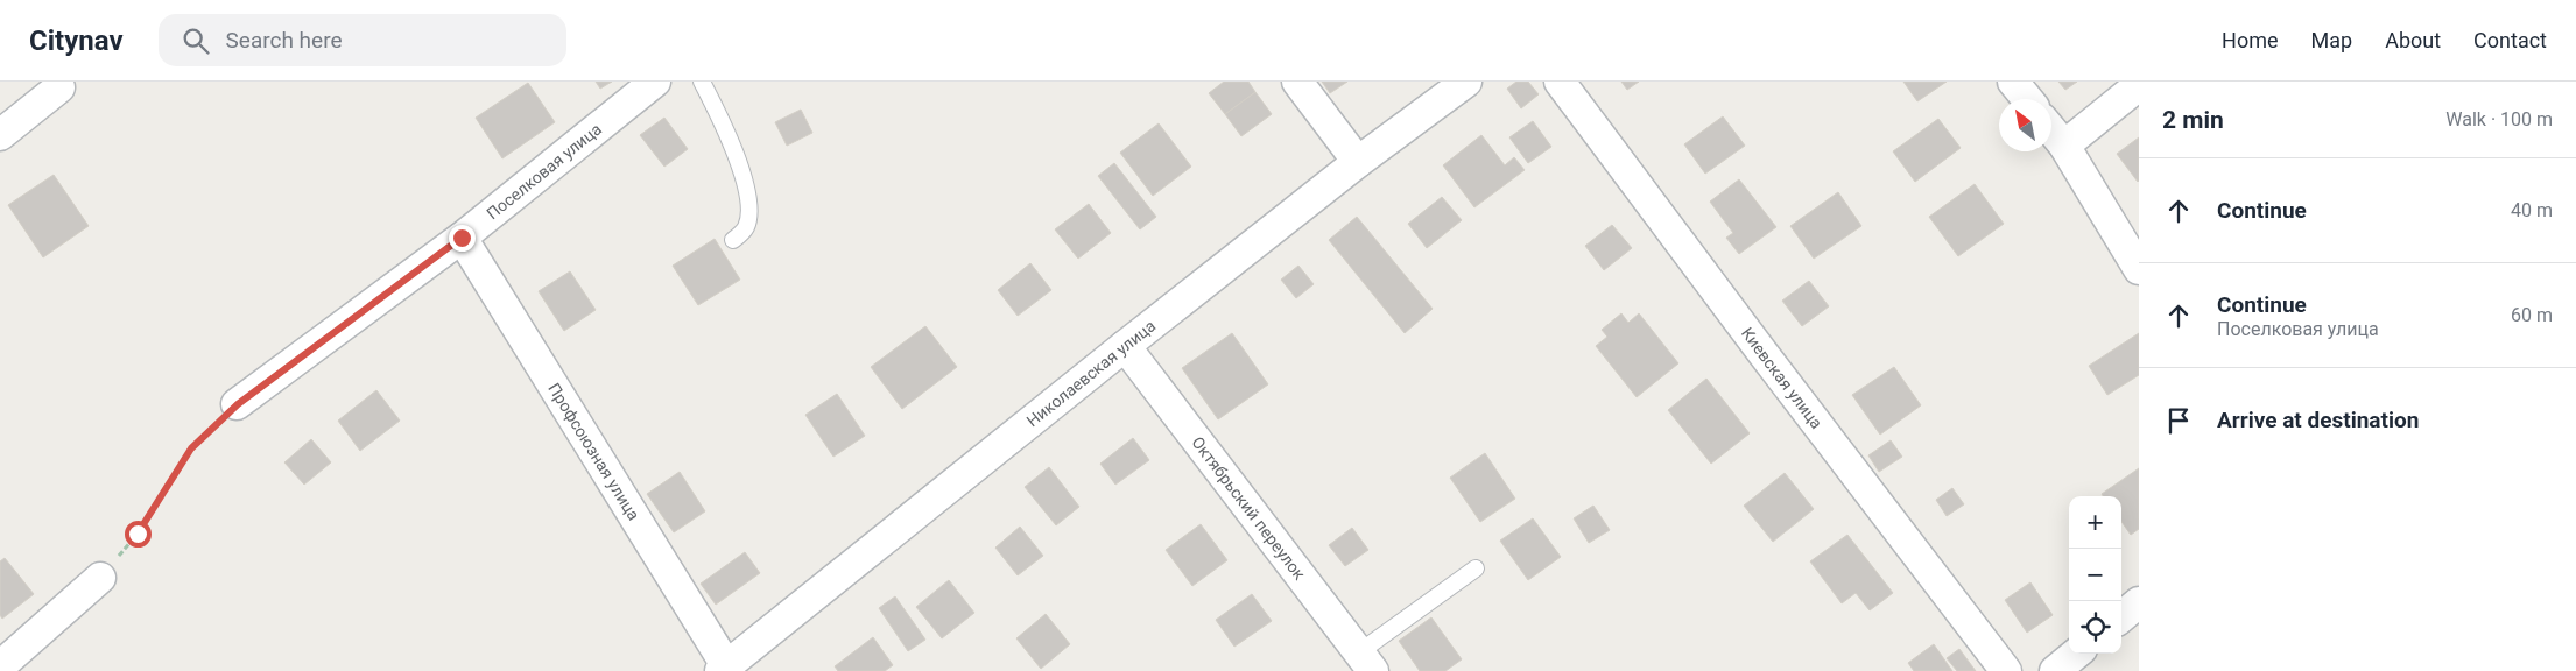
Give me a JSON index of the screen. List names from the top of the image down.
{
  "streets": {
    "street": [
      "Поселковая улица",
      "Николаевская улица",
      "Киевская улица",
      "Профсоюзная улица",
      "Октябрьский переулок"
    ]
  },
  "crossings": [
    ["Поселковая улица", "Профсоюзная улица"],
    ["Николаевская улица", "Профсоюзная улица"],
    ["Николаевская улица", "Октябрьский переулок"]
  ],
  "north": "top left",
  "page": {
    "header": "Citynav",
    "search": "Search here",
    "nav": [
      "Home",
      "Map",
      "About",
      "Contact"
    ],
    "heading": ["2 min", "Walk · 100 m"],
    "list": [
      ["Continue", "40 m"],
      ["Continue", "Поселковая улица", "60 m"],
      "Arrive at destination"
    ],
    "map_buttons": ["+", "−"]
  }
}
